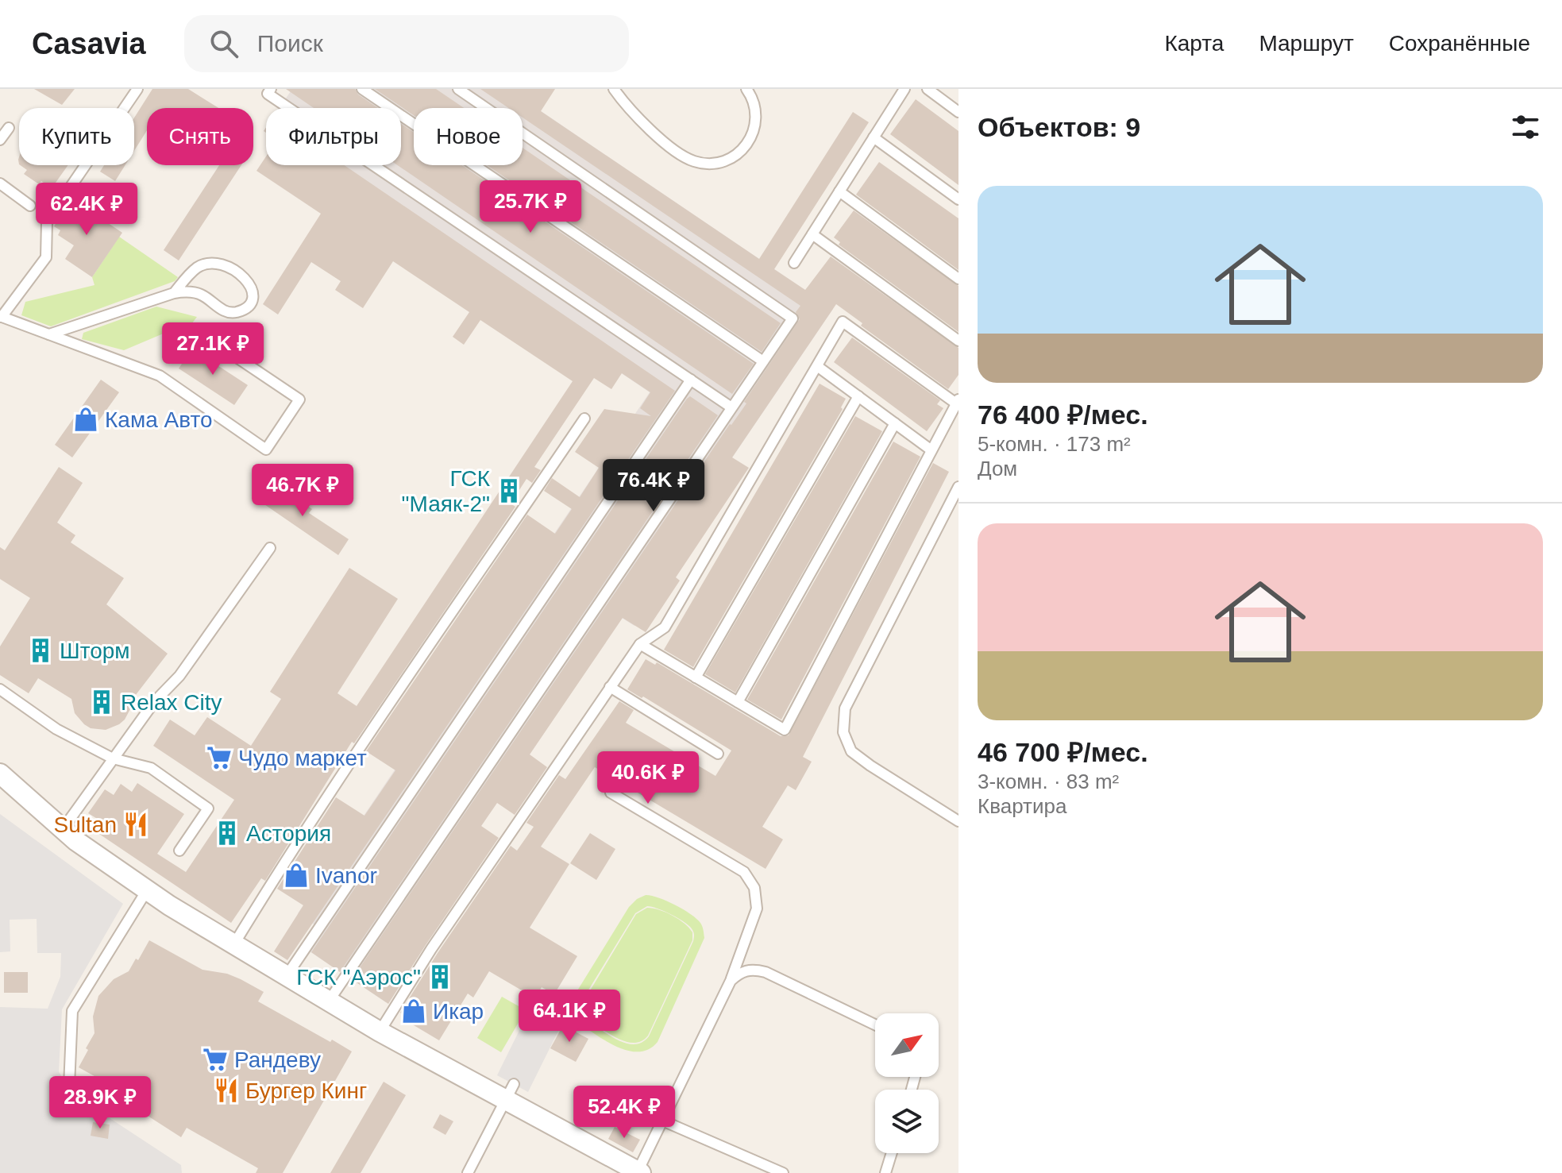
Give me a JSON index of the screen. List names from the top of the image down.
{
  "places": {
    "shop": ["Кама Авто", "Ivanor", "Икар"],
    "building": [
      "ГСК \"Маяк-2\"",
      "Шторм",
      "Relax City",
      "Астория",
      "ГСК \"Аэрос\""
    ],
    "supermarket": ["Чудо маркет", "Рандеву"],
    "restaurant": ["Sultan", "Бургер Кинг"]
  },
  "north": "top right",
  "page": {
    "header": "Casavia",
    "search": "Поиск",
    "nav": ["Карта", "Маршрут", "Сохранённые"],
    "heading": "Объектов: 9",
    "chip": [
      "Купить",
      "Снять",
      "Фильтры",
      "Новое"
    ],
    "list": [
      {
        "name": "76 400 ₽/мес.",
        "note": "5-комн. · 173 m² · Дом"
      },
      {
        "name": "46 700 ₽/мес.",
        "note": "3-комн. · 83 m² · Квартира"
      }
    ],
    "price": [
      "25.7K ₽",
      "62.4K ₽",
      "27.1K ₽",
      "76.4K ₽",
      "46.7K ₽",
      "40.6K ₽",
      "64.1K ₽",
      "28.9K ₽",
      "52.4K ₽"
    ]
  }
}
